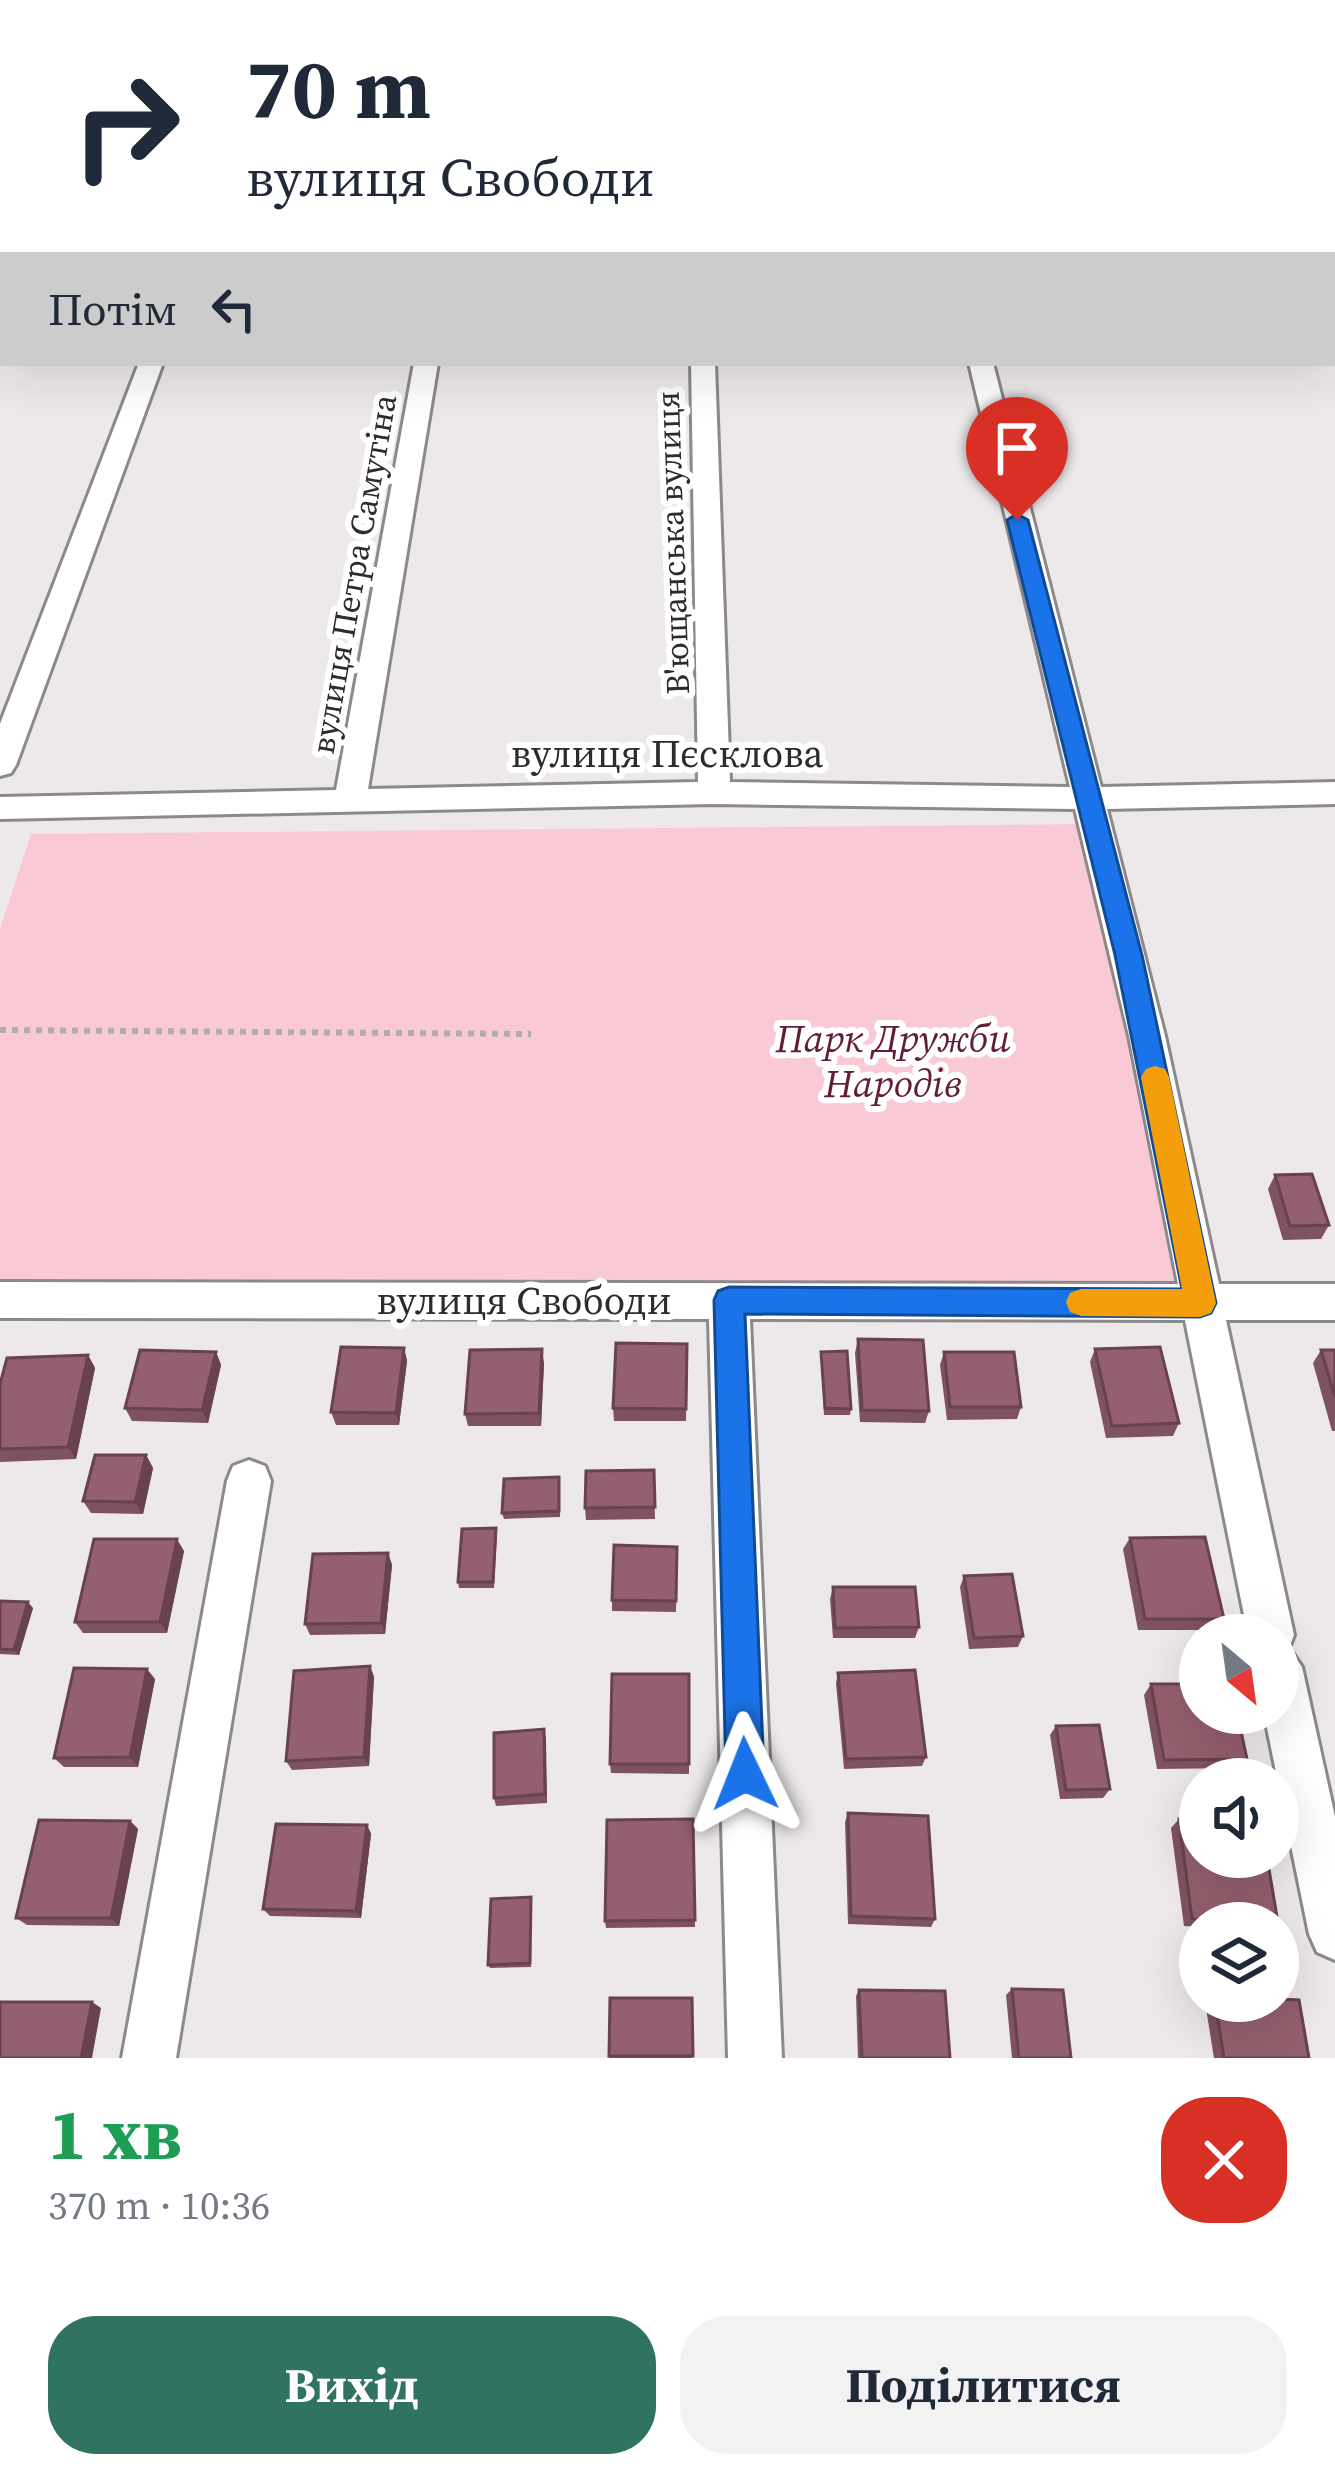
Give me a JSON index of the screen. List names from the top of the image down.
{
  "streets": {
    "street": [
      "В'ющанська вулиця",
      "вулиця Петра Самутіна",
      "вулиця Пєсклова",
      "вулиця Свободи"
    ]
  },
  "crossings": [
    ["В'ющанська вулиця", "вулиця Пєсклова"],
    ["вулиця Петра Самутіна", "вулиця Пєсклова"]
  ],
  "parks": ["Парк Дружби Народів"],
  "north": "bottom right",
  "page": {
    "turn": ["70 m", "вулиця Свободи"],
    "then": "Потім",
    "heading": ["1 хв", "370 m · 10:36"],
    "buttons": ["Вихід", "Поділитися"]
  }
}
